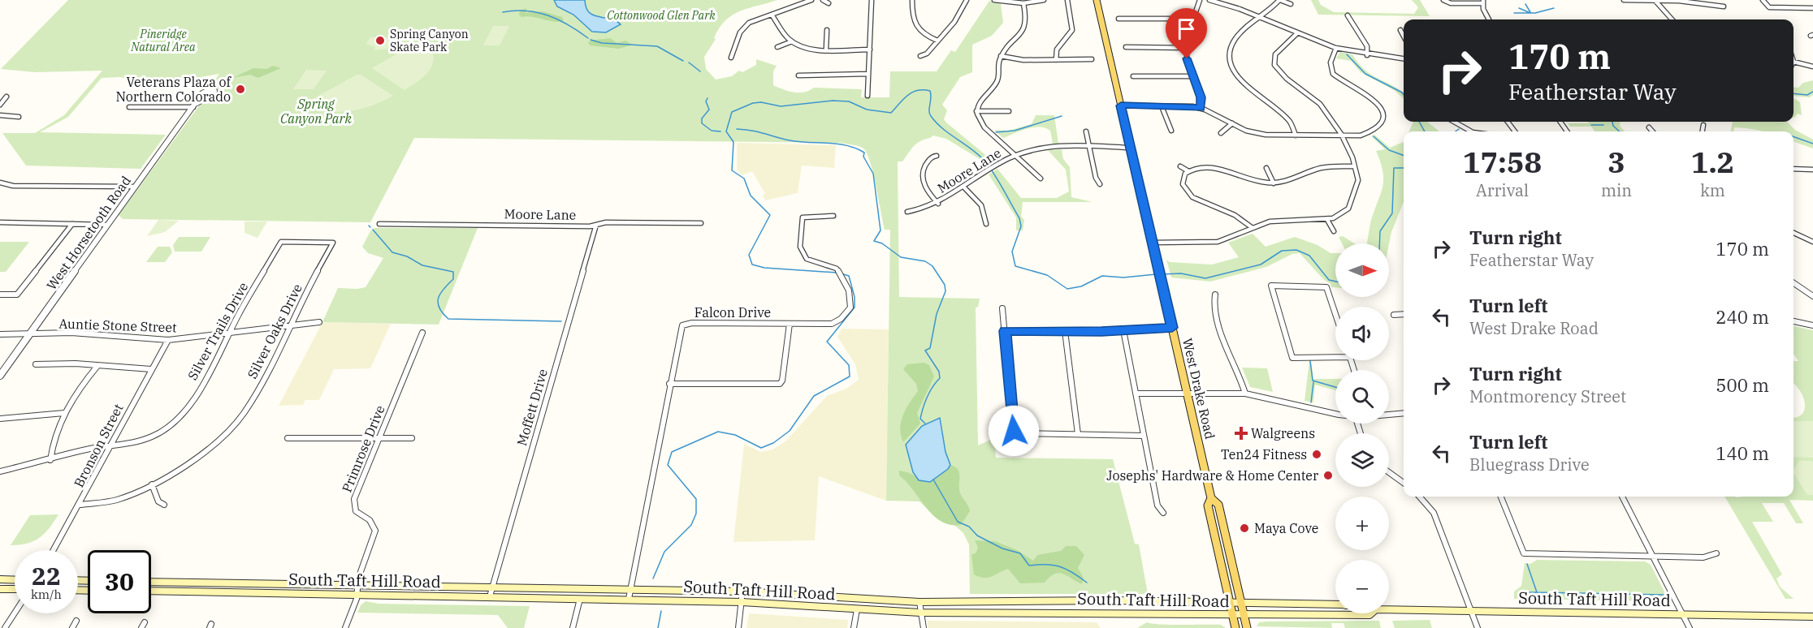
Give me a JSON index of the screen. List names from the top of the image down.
{
  "streets": {
    "main road": ["West Drake Road", "South Taft Hill Road"],
    "street": [
      "Moore Lane",
      "West Horsetooth Road",
      "Falcon Drive",
      "Auntie Stone Street",
      "Silver Trails Drive",
      "Silver Oaks Drive",
      "Moffett Drive",
      "Bronson Street",
      "Primrose Drive"
    ]
  },
  "crossings": [
    ["Moore Lane", "West Drake Road"],
    ["Moore Lane", "Moffett Drive"],
    ["West Horsetooth Road", "Auntie Stone Street"],
    ["Falcon Drive", "South Taft Hill Road"],
    ["Auntie Stone Street", "Silver Trails Drive"],
    ["Auntie Stone Street", "Silver Oaks Drive"],
    ["Auntie Stone Street", "Bronson Street"],
    ["Silver Trails Drive", "Silver Oaks Drive"],
    ["Silver Trails Drive", "Bronson Street"],
    ["Silver Oaks Drive", "Bronson Street"],
    ["West Drake Road", "South Taft Hill Road"],
    ["Moffett Drive", "South Taft Hill Road"],
    ["Primrose Drive", "South Taft Hill Road"]
  ],
  "parks": ["Cottonwood Glen Park", "Pineridge Natural Area", "Spring Canyon Park"],
  "places": {
    "other": [
      "Spring Canyon Skate Park",
      "Veterans Plaza of Northern Colorado",
      "Ten24 Fitness",
      "Josephs' Hardware & Home Center",
      "Maya Cove"
    ],
    "health": ["Walgreens"]
  },
  "north": "right",
  "page": {
    "turn": ["170 m", "Featherstar Way"],
    "eta": [
      "17:58",
      "Arrival",
      "3",
      "min",
      "1.2",
      "km"
    ],
    "list": [
      {
        "name": "Turn right",
        "note": "Featherstar Way",
        "value": "170 m"
      },
      {
        "name": "Turn left",
        "note": "West Drake Road",
        "value": "240 m"
      },
      {
        "name": "Turn right",
        "note": "Montmorency Street",
        "value": "500 m"
      },
      {
        "name": "Turn left",
        "note": "Bluegrass Drive",
        "value": "140 m"
      }
    ],
    "map_buttons": ["+", "−"],
    "speed": "22 km/h",
    "limit": "30"
  }
}
